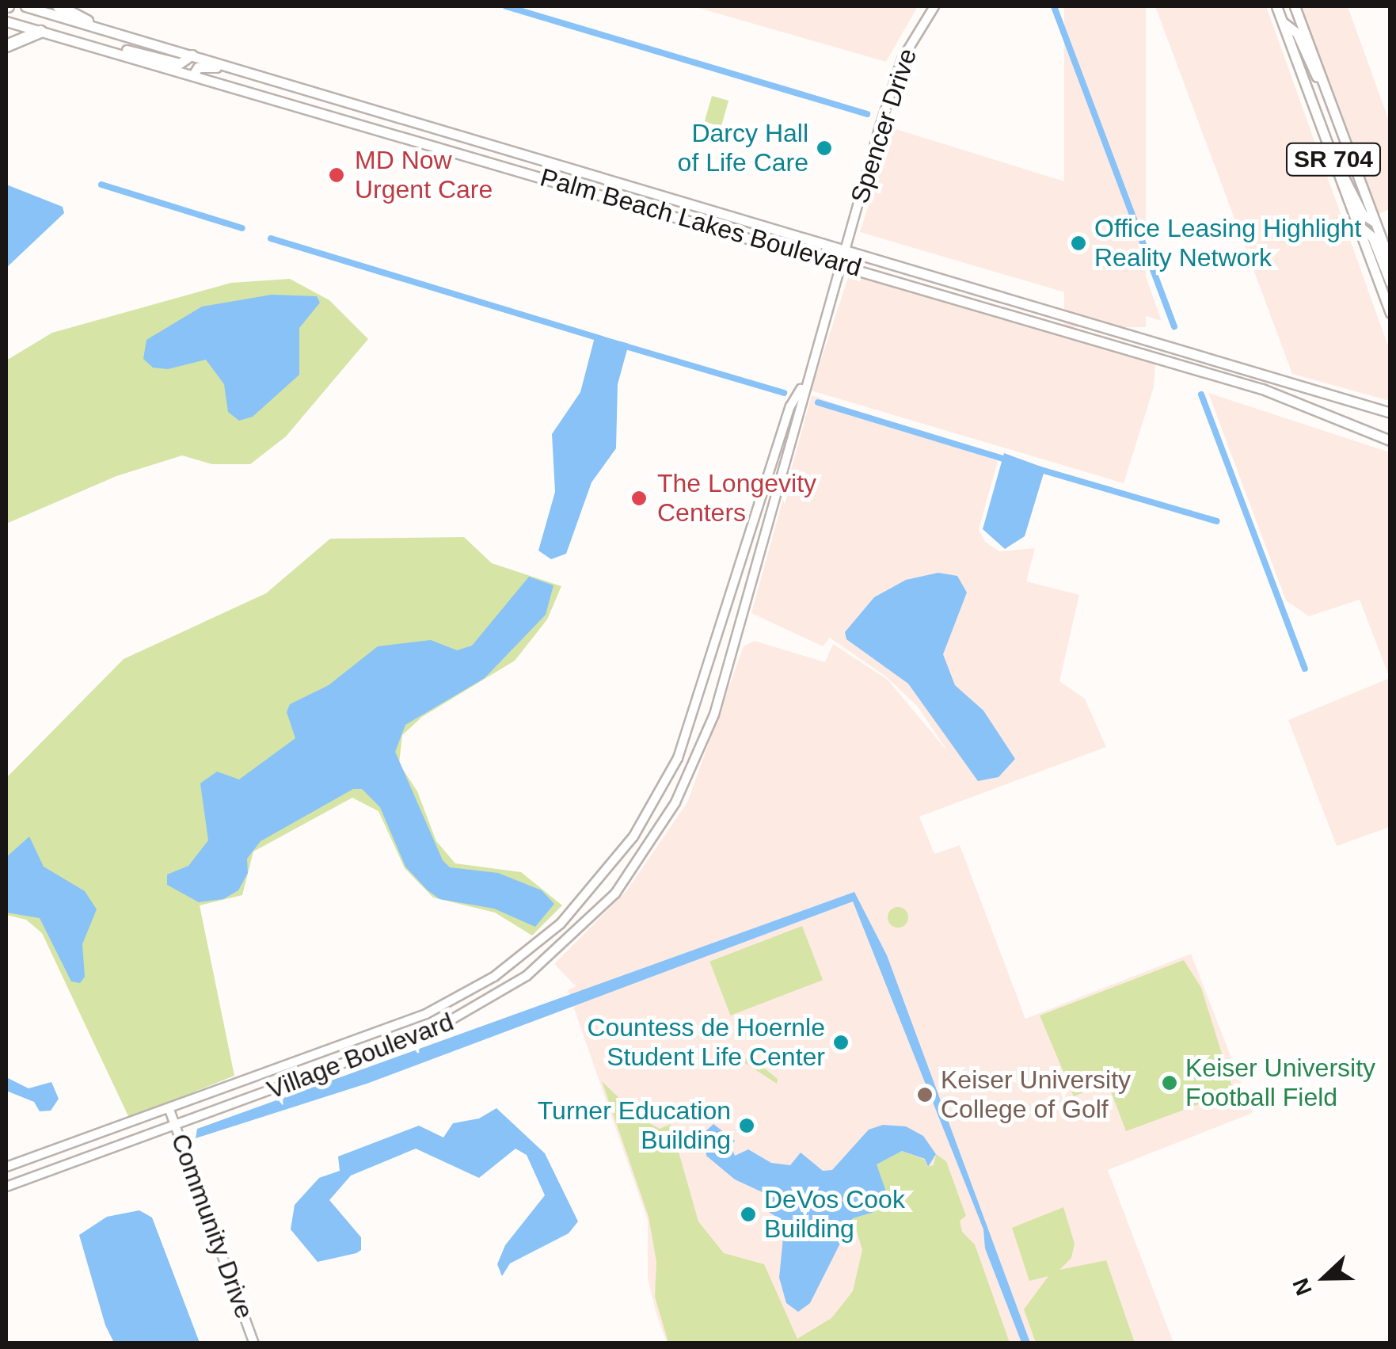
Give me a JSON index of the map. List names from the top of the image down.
{
  "streets": {
    "main road": ["SR 704", "Palm Beach Lakes Boulevard"],
    "street": ["Spencer Drive", "Village Boulevard", "Community Drive"]
  },
  "crossings": [
    ["Spencer Drive", "Palm Beach Lakes Boulevard"],
    ["Spencer Drive", "Village Boulevard"],
    ["Palm Beach Lakes Boulevard", "Village Boulevard"],
    ["Village Boulevard", "Community Drive"]
  ],
  "places": [
    "Darcy Hall of Life Care",
    "MD Now Urgent Care",
    "Office Leasing Highlight Reality Network",
    "The Longevity Centers",
    "Countess de Hoernle Student Life Center",
    "Keiser University Football Field",
    "Keiser University College of Golf",
    "Turner Education Building",
    "DeVos Cook Building"
  ],
  "north": "left"
}
